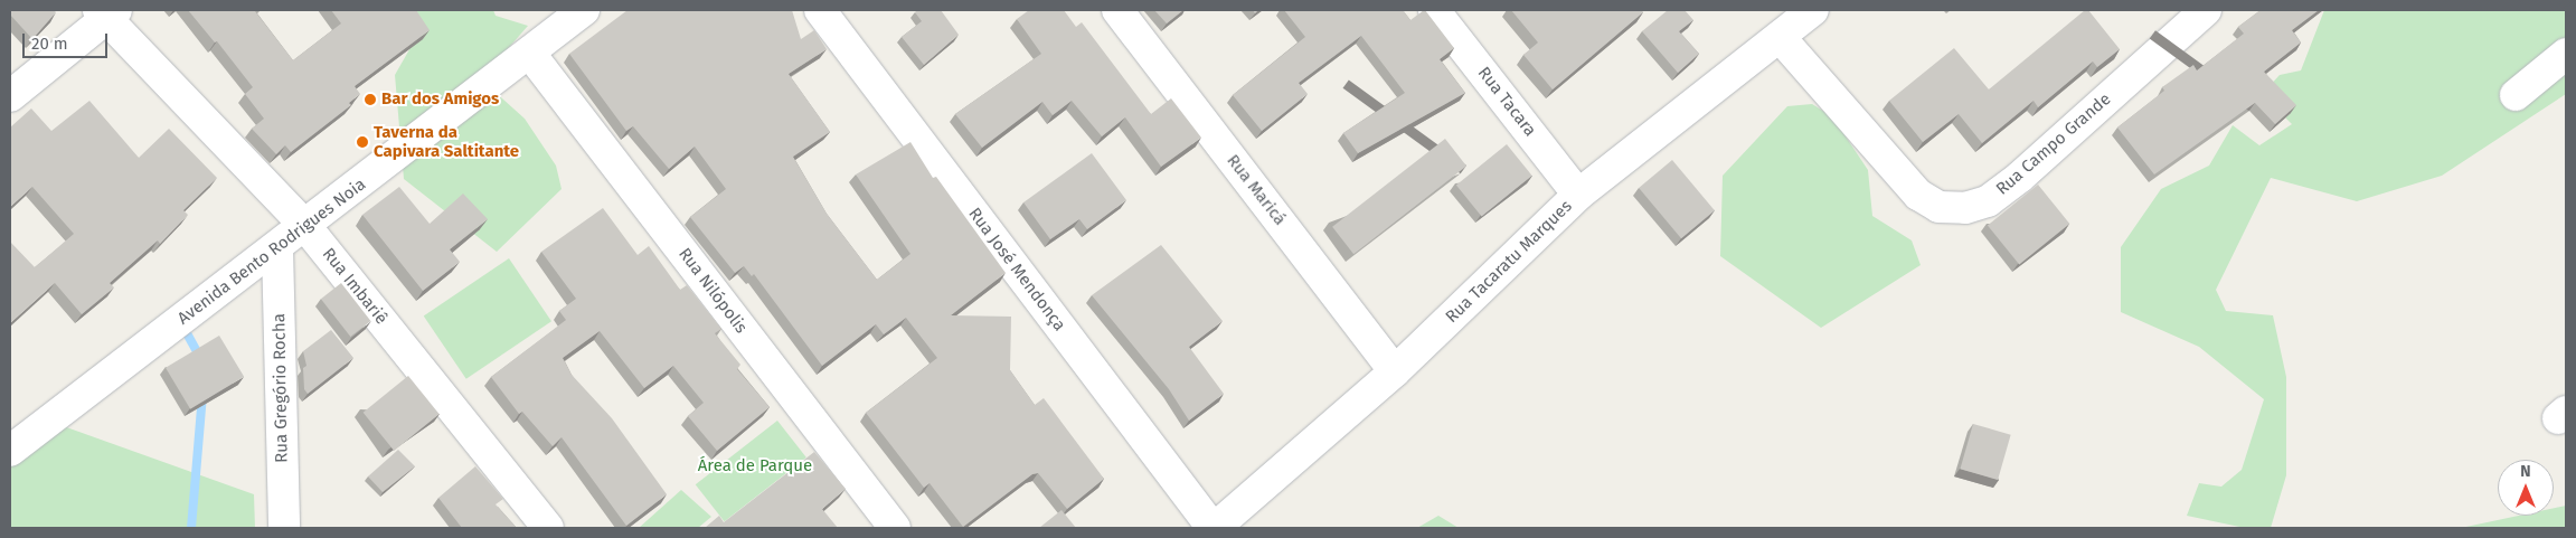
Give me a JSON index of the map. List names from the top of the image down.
{
  "streets": {
    "street": [
      "Rua Tacara",
      "Rua Campo Grande",
      "Rua Maricá",
      "Avenida Bento Rodrigues Noia",
      "Rua Tacaratu Marques",
      "Rua José Mendonça",
      "Rua Imbariê",
      "Rua Nilópolis",
      "Rua Gregório Rocha"
    ]
  },
  "crossings": [
    ["Rua Tacara", "Rua Tacaratu Marques"],
    ["Rua Campo Grande", "Rua Tacaratu Marques"],
    ["Rua Maricá", "Rua Tacaratu Marques"],
    ["Avenida Bento Rodrigues Noia", "Rua Imbariê"],
    ["Avenida Bento Rodrigues Noia", "Rua Nilópolis"],
    ["Avenida Bento Rodrigues Noia", "Rua Gregório Rocha"],
    ["Rua Tacaratu Marques", "Rua José Mendonça"]
  ],
  "parks": ["Área de Parque"],
  "places": ["Bar dos Amigos", "Taverna da Capivara Saltitante"],
  "scale_bar": "20 m",
  "north": "top"
}
